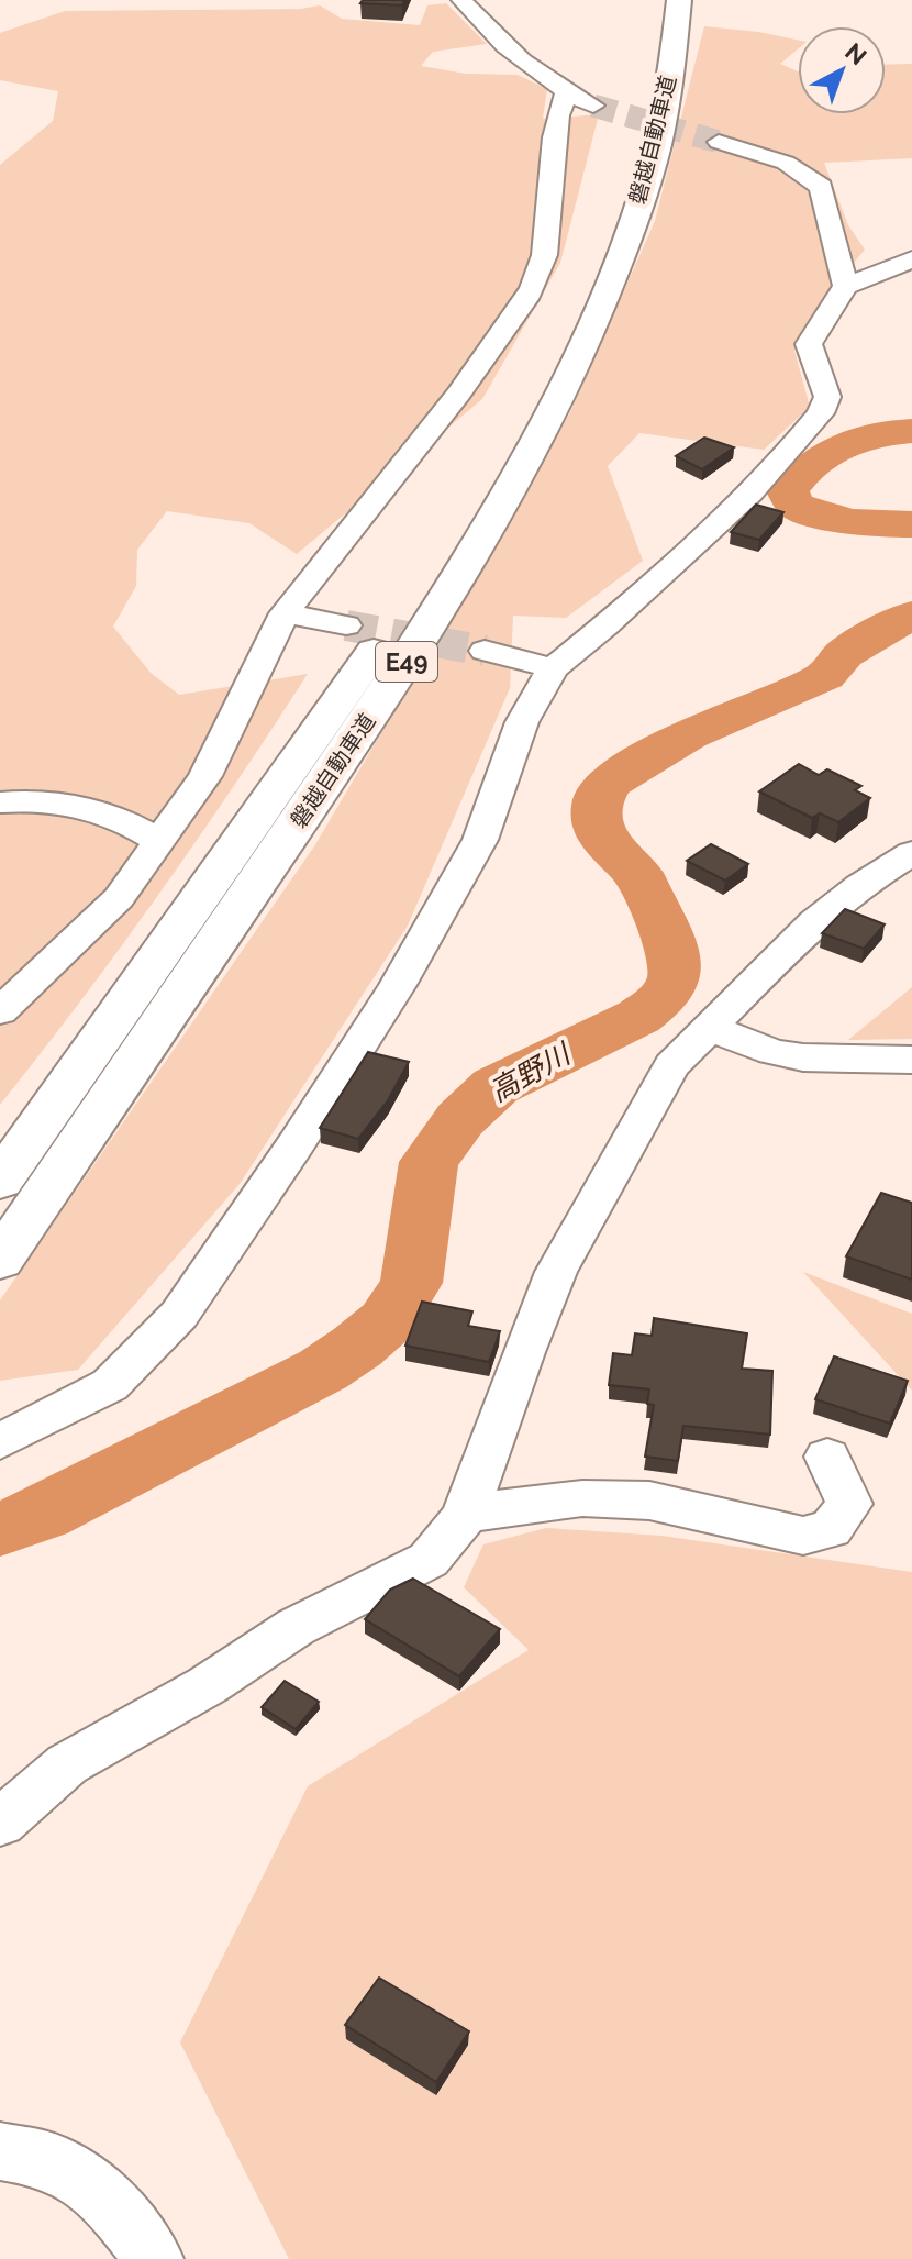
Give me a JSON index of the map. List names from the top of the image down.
{
  "streets": {
    "highway": ["磐越自動車道", "E49"]
  },
  "water": ["高野川"],
  "north": "top right"
}
